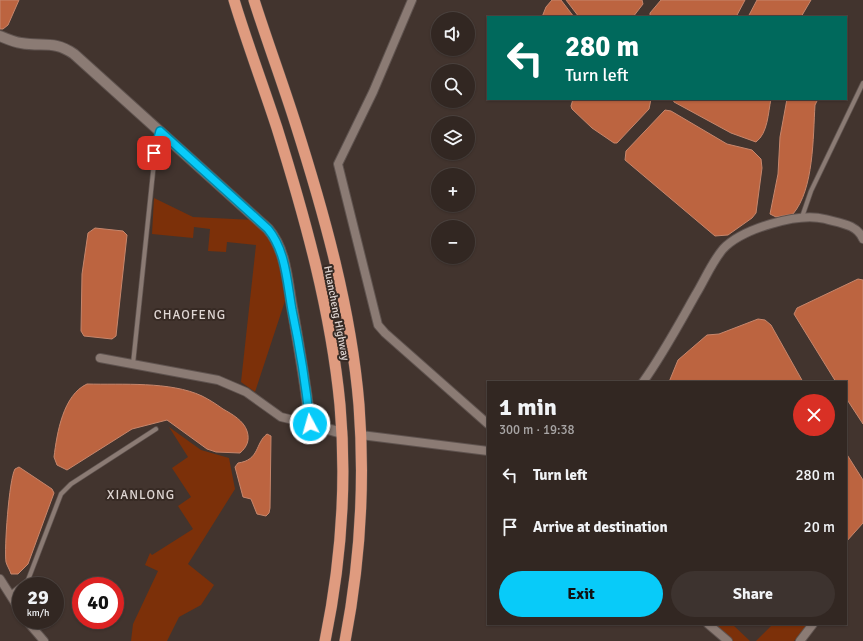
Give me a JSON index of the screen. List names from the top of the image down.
{
  "streets": {
    "highway": ["Huancheng Highway"]
  },
  "districts": ["CHAOFENG", "XIANLONG"],
  "page": {
    "map_buttons": ["+", "−"],
    "turn": ["280 m", "Turn left"],
    "heading": ["1 min", "300 m · 19:38"],
    "list": [
      {
        "name": "Turn left",
        "value": "280 m"
      },
      {
        "name": "Arrive at destination",
        "value": "20 m"
      }
    ],
    "buttons": ["Exit", "Share"],
    "speed": "29 km/h",
    "limit": "40"
  }
}
